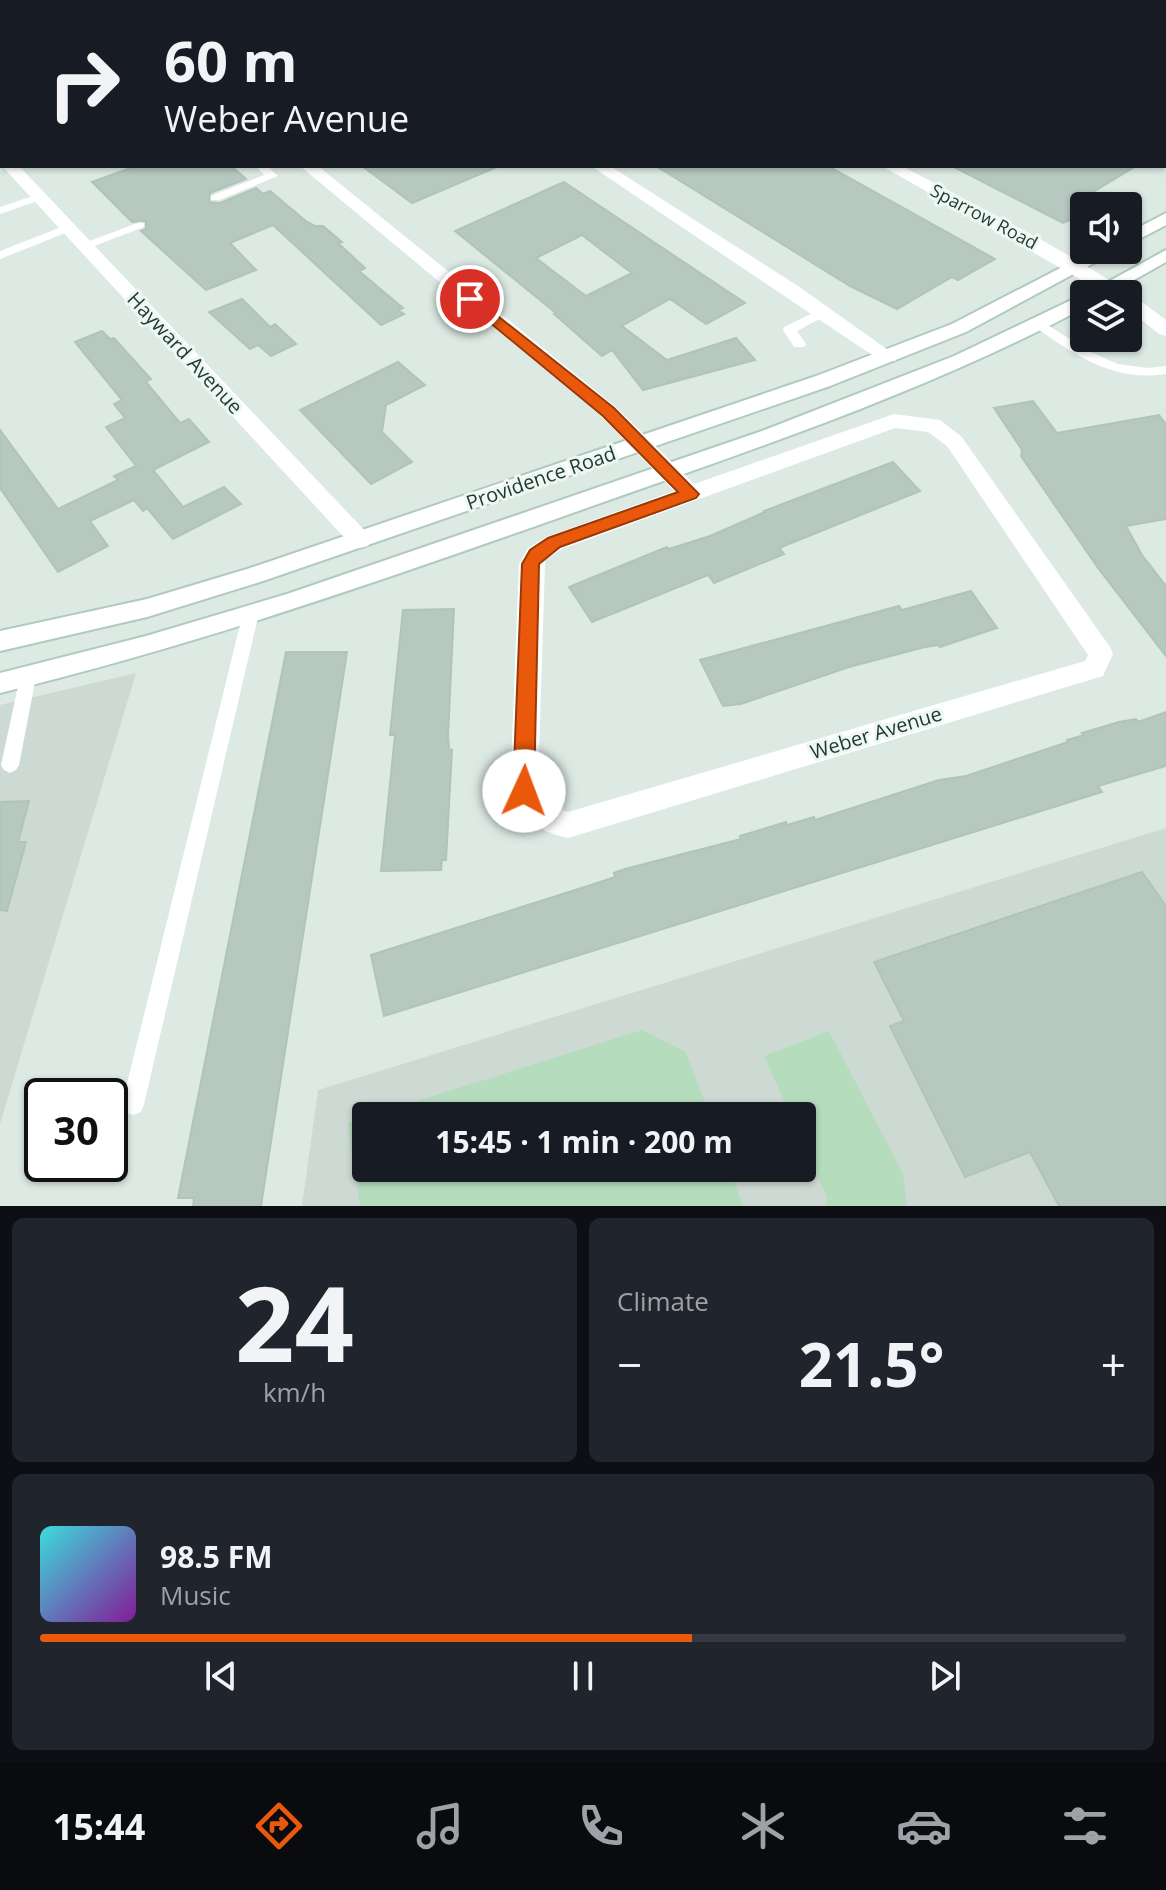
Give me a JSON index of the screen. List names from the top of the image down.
{
  "streets": {
    "street": [
      "Sparrow Road",
      "Hayward Avenue",
      "Providence Road",
      "Weber Avenue"
    ]
  },
  "crossings": [
    ["Sparrow Road", "Providence Road"],
    ["Hayward Avenue", "Providence Road"]
  ],
  "page": {
    "turn": ["60 m", "Weber Avenue"],
    "limit": "30",
    "trip": "15:45 · 1 min · 200 m",
    "tile": [
      ["24", "km/h"],
      "Climate"
    ],
    "heat": ["−", "21.5°", "+"],
    "song": ["98.5 FM", "Music"],
    "tabs": "15:44"
  }
}
